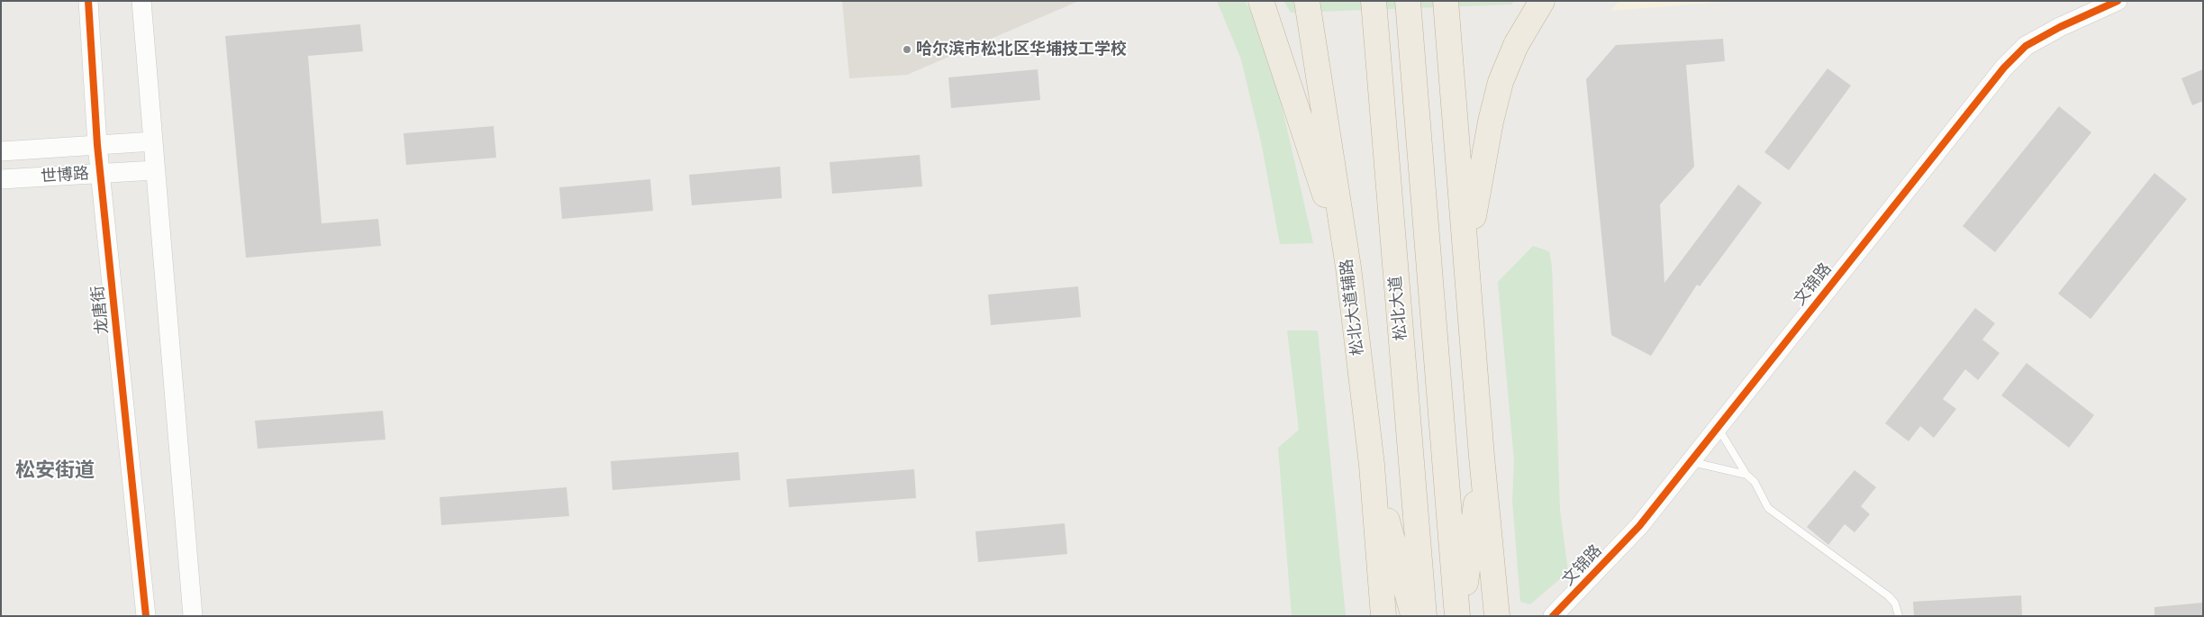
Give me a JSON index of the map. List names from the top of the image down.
{
  "streets": {
    "highway": ["松北大道辅路", "松北大道"],
    "street": ["世博路", "文锦路", "龙唐街"]
  },
  "crossings": [
    ["世博路", "龙唐街"]
  ],
  "districts": ["松安街道"],
  "places": ["哈尔滨市松北区华埔技工学校"]
}
